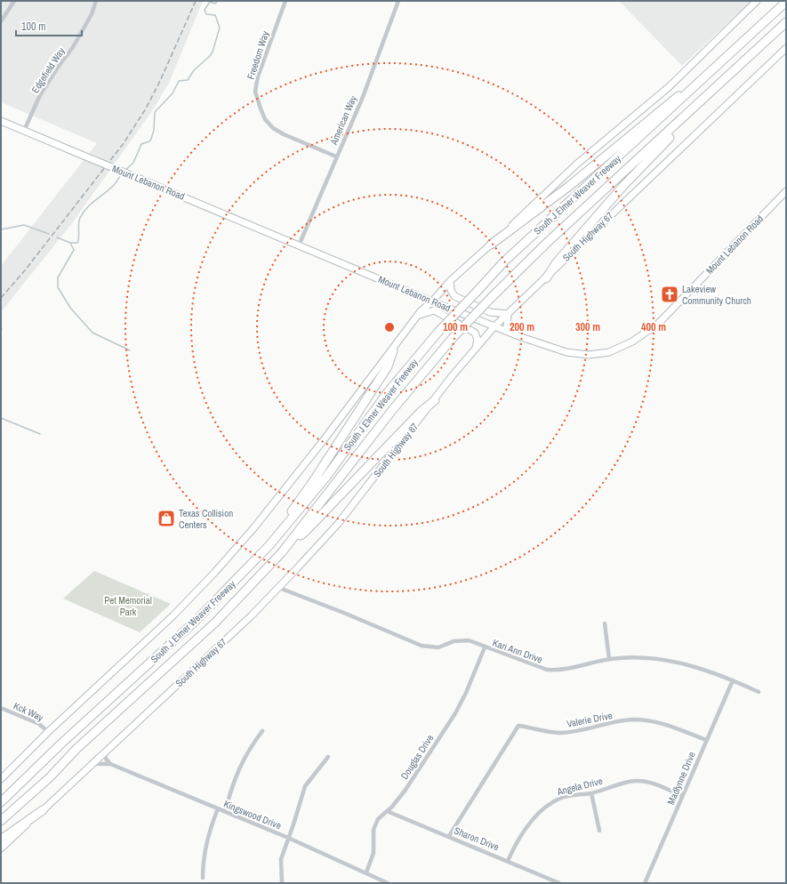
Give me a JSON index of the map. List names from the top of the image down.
{
  "streets": {
    "highway": ["South J Elmer Weaver Freeway"],
    "main road": ["Mount Lebanon Road", "South Highway 67"],
    "street": [
      "Freedom Way",
      "Edgefield Way",
      "American Way",
      "Kari Ann Drive",
      "Kck Way",
      "Valerie Drive",
      "Douglas Drive",
      "Madlynne Drive",
      "Angela Drive",
      "Kingswood Drive",
      "Sharon Drive"
    ]
  },
  "crossings": [
    ["Freedom Way", "American Way"],
    ["Edgefield Way", "Mount Lebanon Road"],
    ["American Way", "Mount Lebanon Road"],
    ["Mount Lebanon Road", "South Highway 67"],
    ["South Highway 67", "Kari Ann Drive"],
    ["South Highway 67", "Kingswood Drive"],
    ["Kari Ann Drive", "Douglas Drive"],
    ["Kari Ann Drive", "Madlynne Drive"],
    ["Valerie Drive", "Madlynne Drive"],
    ["Valerie Drive", "Sharon Drive"],
    ["Douglas Drive", "Kingswood Drive"],
    ["Douglas Drive", "Sharon Drive"],
    ["Madlynne Drive", "Angela Drive"],
    ["Angela Drive", "Sharon Drive"]
  ],
  "parks": ["Pet Memorial Park"],
  "places": {
    "church": ["Lakeview Community Church"],
    "shop": ["Texas Collision Centers"]
  },
  "scale_bar": "100 m",
  "rings": [
    "100 m",
    "200 m",
    "300 m",
    "400 m"
  ]
}
